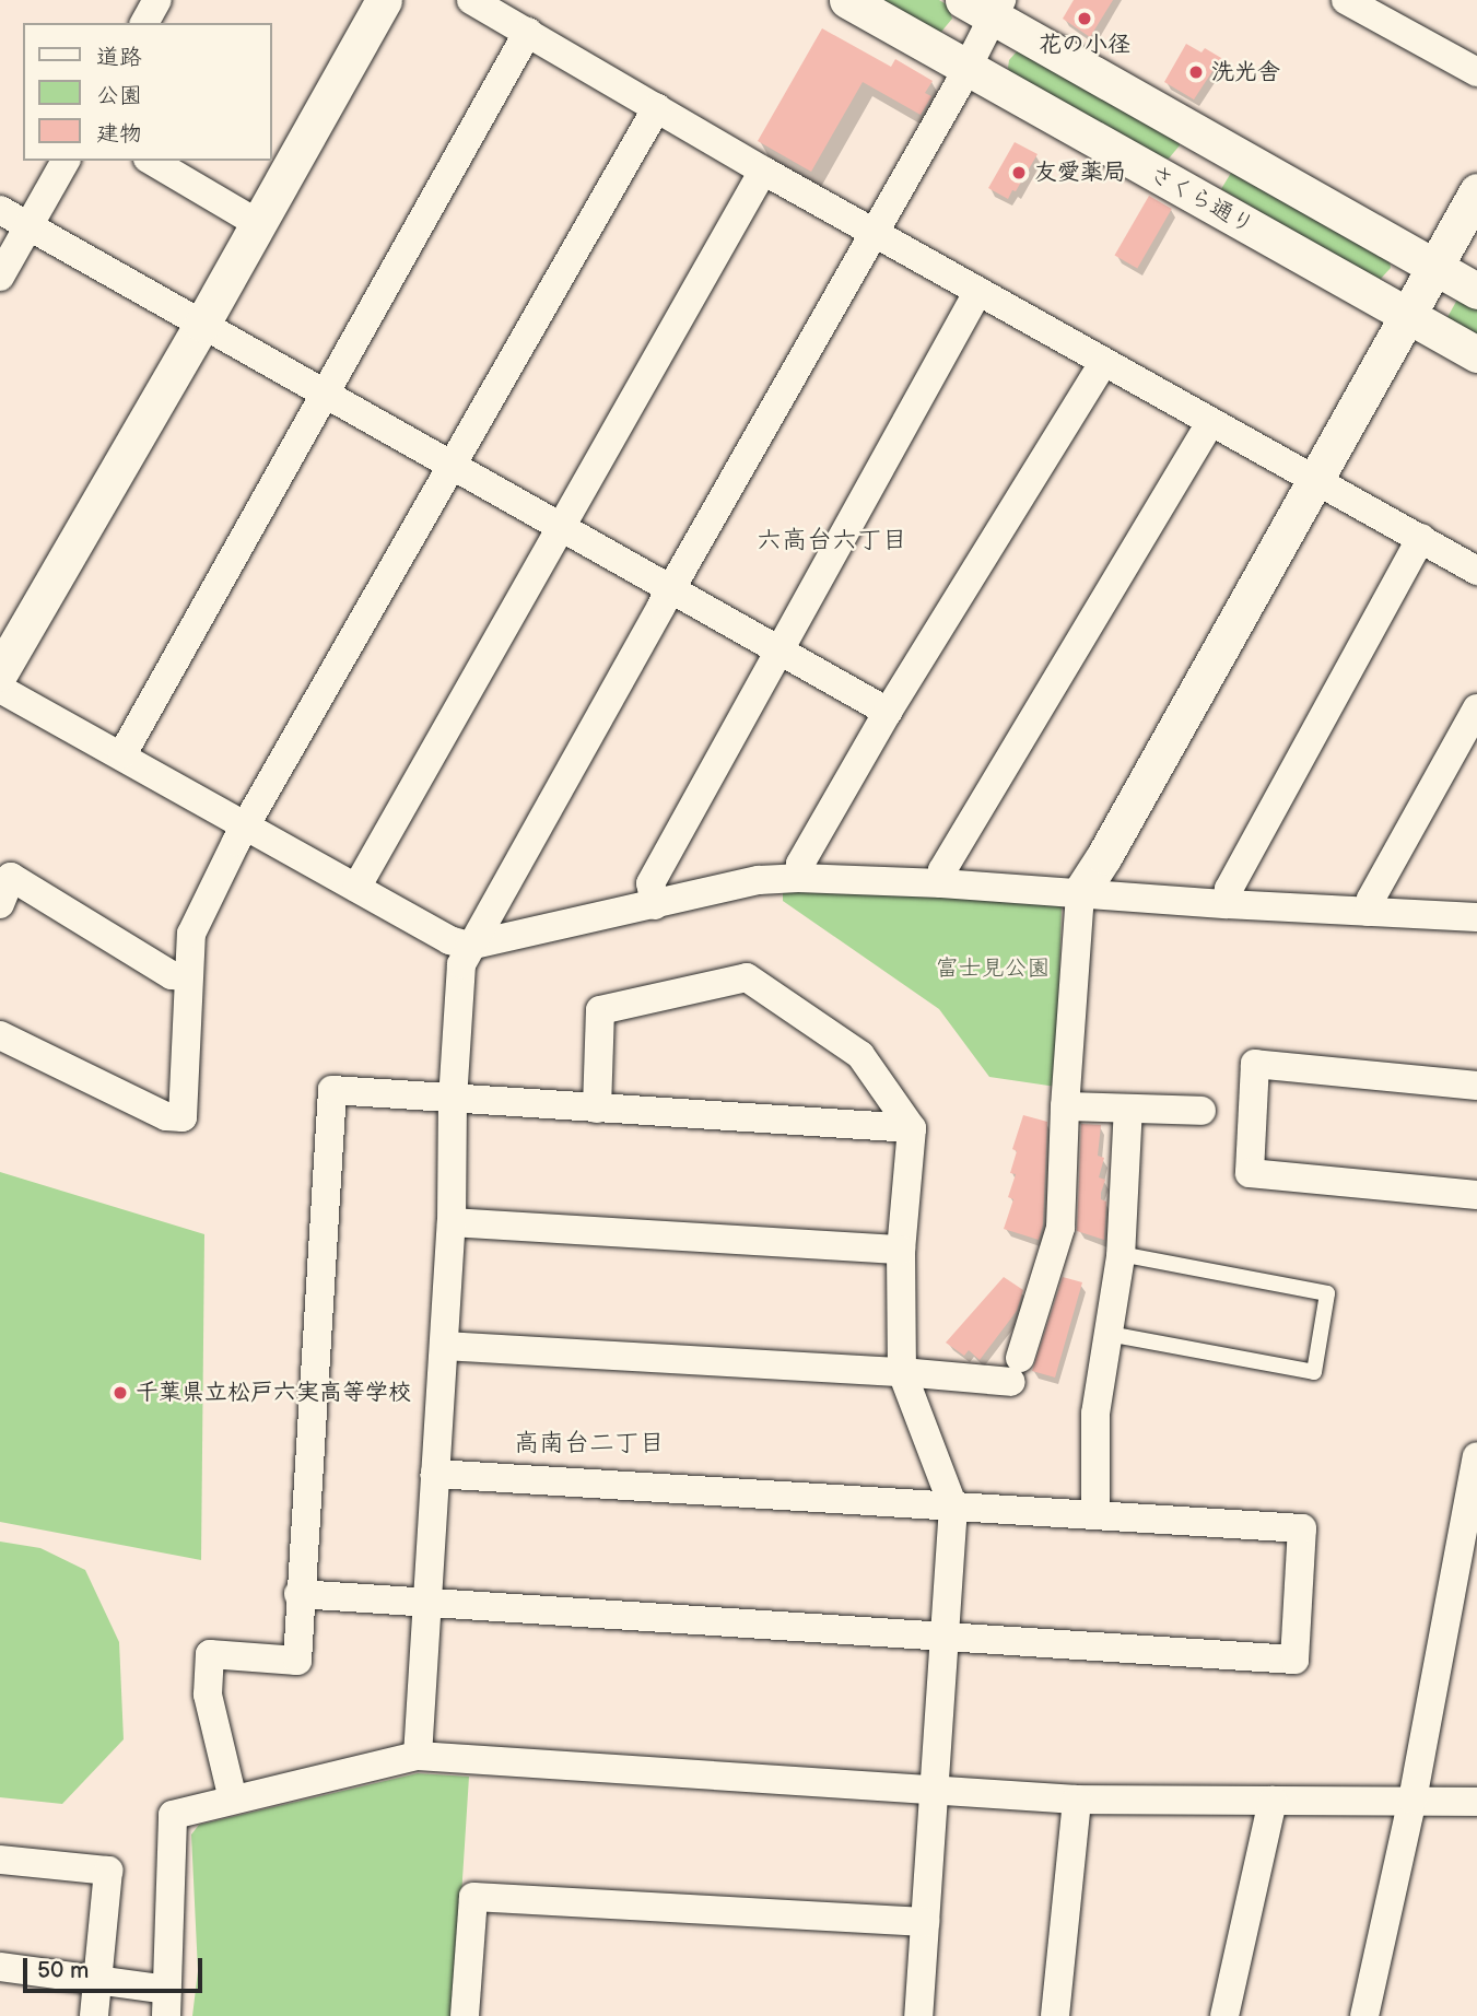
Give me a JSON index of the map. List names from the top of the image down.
{
  "streets": {
    "street": ["さくら通り"]
  },
  "districts": ["六高台六丁目", "高南台二丁目"],
  "parks": ["富士見公園"],
  "places": [
    "花の小径",
    "洗光舎",
    "友愛薬局",
    "千葉県立松戸六実高等学校"
  ],
  "legend": ["道路", "公園", "建物"],
  "scale_bar": "50 m"
}
